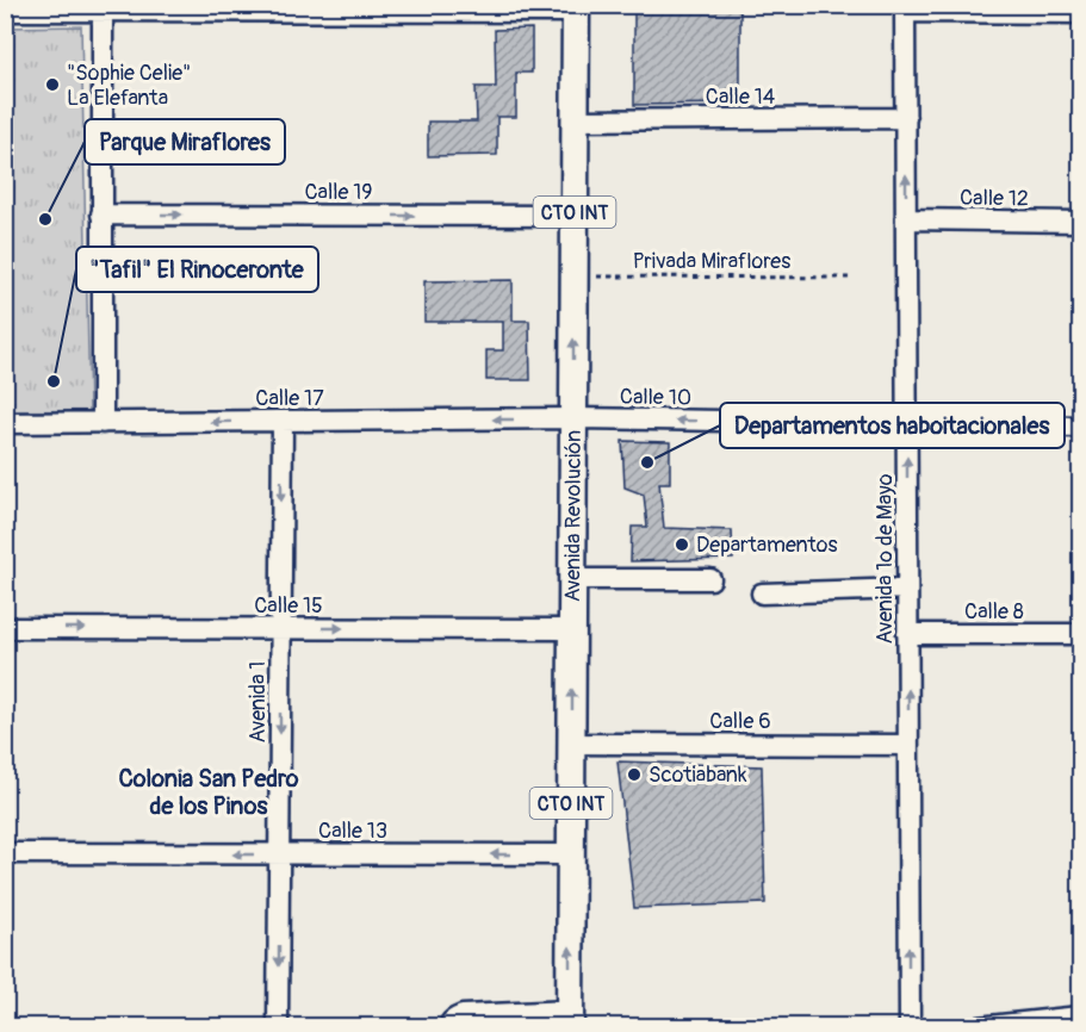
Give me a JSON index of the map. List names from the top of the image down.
{
  "streets": {
    "main road": ["CTO INT", "Avenida Revolución"],
    "street": [
      "Calle 14",
      "Calle 19",
      "Calle 12",
      "Calle 10",
      "Calle 17",
      "Avenida 1º de Mayo",
      "Calle 15",
      "Calle 8",
      "Avenida 1",
      "Calle 6",
      "Calle 13"
    ],
    "path": ["Privada Miraflores"]
  },
  "crossings": [
    ["Calle 14", "Avenida Revolución"],
    ["Calle 14", "Avenida 1º de Mayo"],
    ["Calle 19", "Avenida Revolución"],
    ["Calle 12", "Avenida 1º de Mayo"],
    ["Privada Miraflores", "Avenida Revolución"],
    ["Calle 10", "Calle 17"],
    ["Calle 10", "Avenida Revolución"],
    ["Calle 10", "Avenida 1º de Mayo"],
    ["Calle 17", "Avenida Revolución"],
    ["Calle 17", "Avenida 1"],
    ["Avenida Revolución", "Calle 15"],
    ["Avenida Revolución", "Calle 6"],
    ["Avenida Revolución", "Calle 13"],
    ["Avenida 1º de Mayo", "Calle 8"],
    ["Avenida 1º de Mayo", "Calle 6"],
    ["Calle 15", "Avenida 1"],
    ["Avenida 1", "Calle 13"]
  ],
  "one_way": [
    "Calle 19",
    "Calle 17",
    "Avenida Revolución",
    "Avenida 1º de Mayo",
    "Calle 15",
    "Avenida 1",
    "Calle 13"
  ],
  "districts": ["Colonia San Pedro de los Pinos"],
  "places": [
    "\"Sophie Celie\" La Elefanta",
    "Parque Miraflores",
    "\"Tafil\" El Rinoceronte",
    "Departamentos haboitacionales",
    "Departamentos",
    "Scotiabank"
  ]
}
